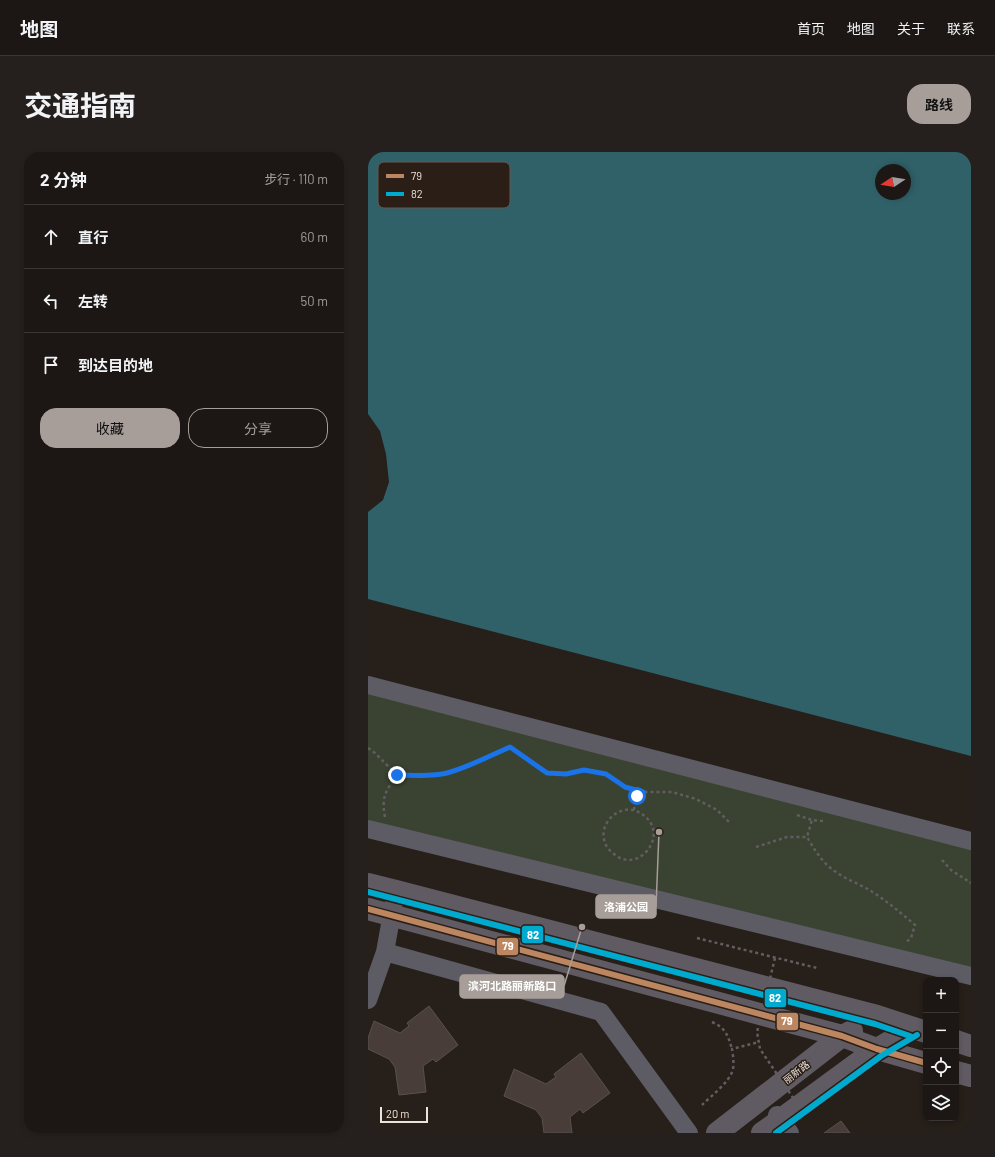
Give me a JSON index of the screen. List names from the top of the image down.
{
  "streets": {
    "main road": ["丽新路"]
  },
  "places": ["洛浦公园", "滨河北路丽新路口"],
  "lines": ["transit line 82", "transit line 79"],
  "legend": ["79", "82"],
  "scale_bar": "20 m",
  "north": "left",
  "page": {
    "header": "地图",
    "nav": [
      "首页",
      "地图",
      "关于",
      "联系"
    ],
    "title": "交通指南",
    "buttons": [
      "路线",
      ["收藏", "分享"]
    ],
    "heading": ["2 分钟", "步行 · 110 m"],
    "list": [
      ["直行", "60 m"],
      ["左转", "50 m"],
      "到达目的地"
    ],
    "map_buttons": ["+", "−"],
    "scale": "20 m"
  }
}
